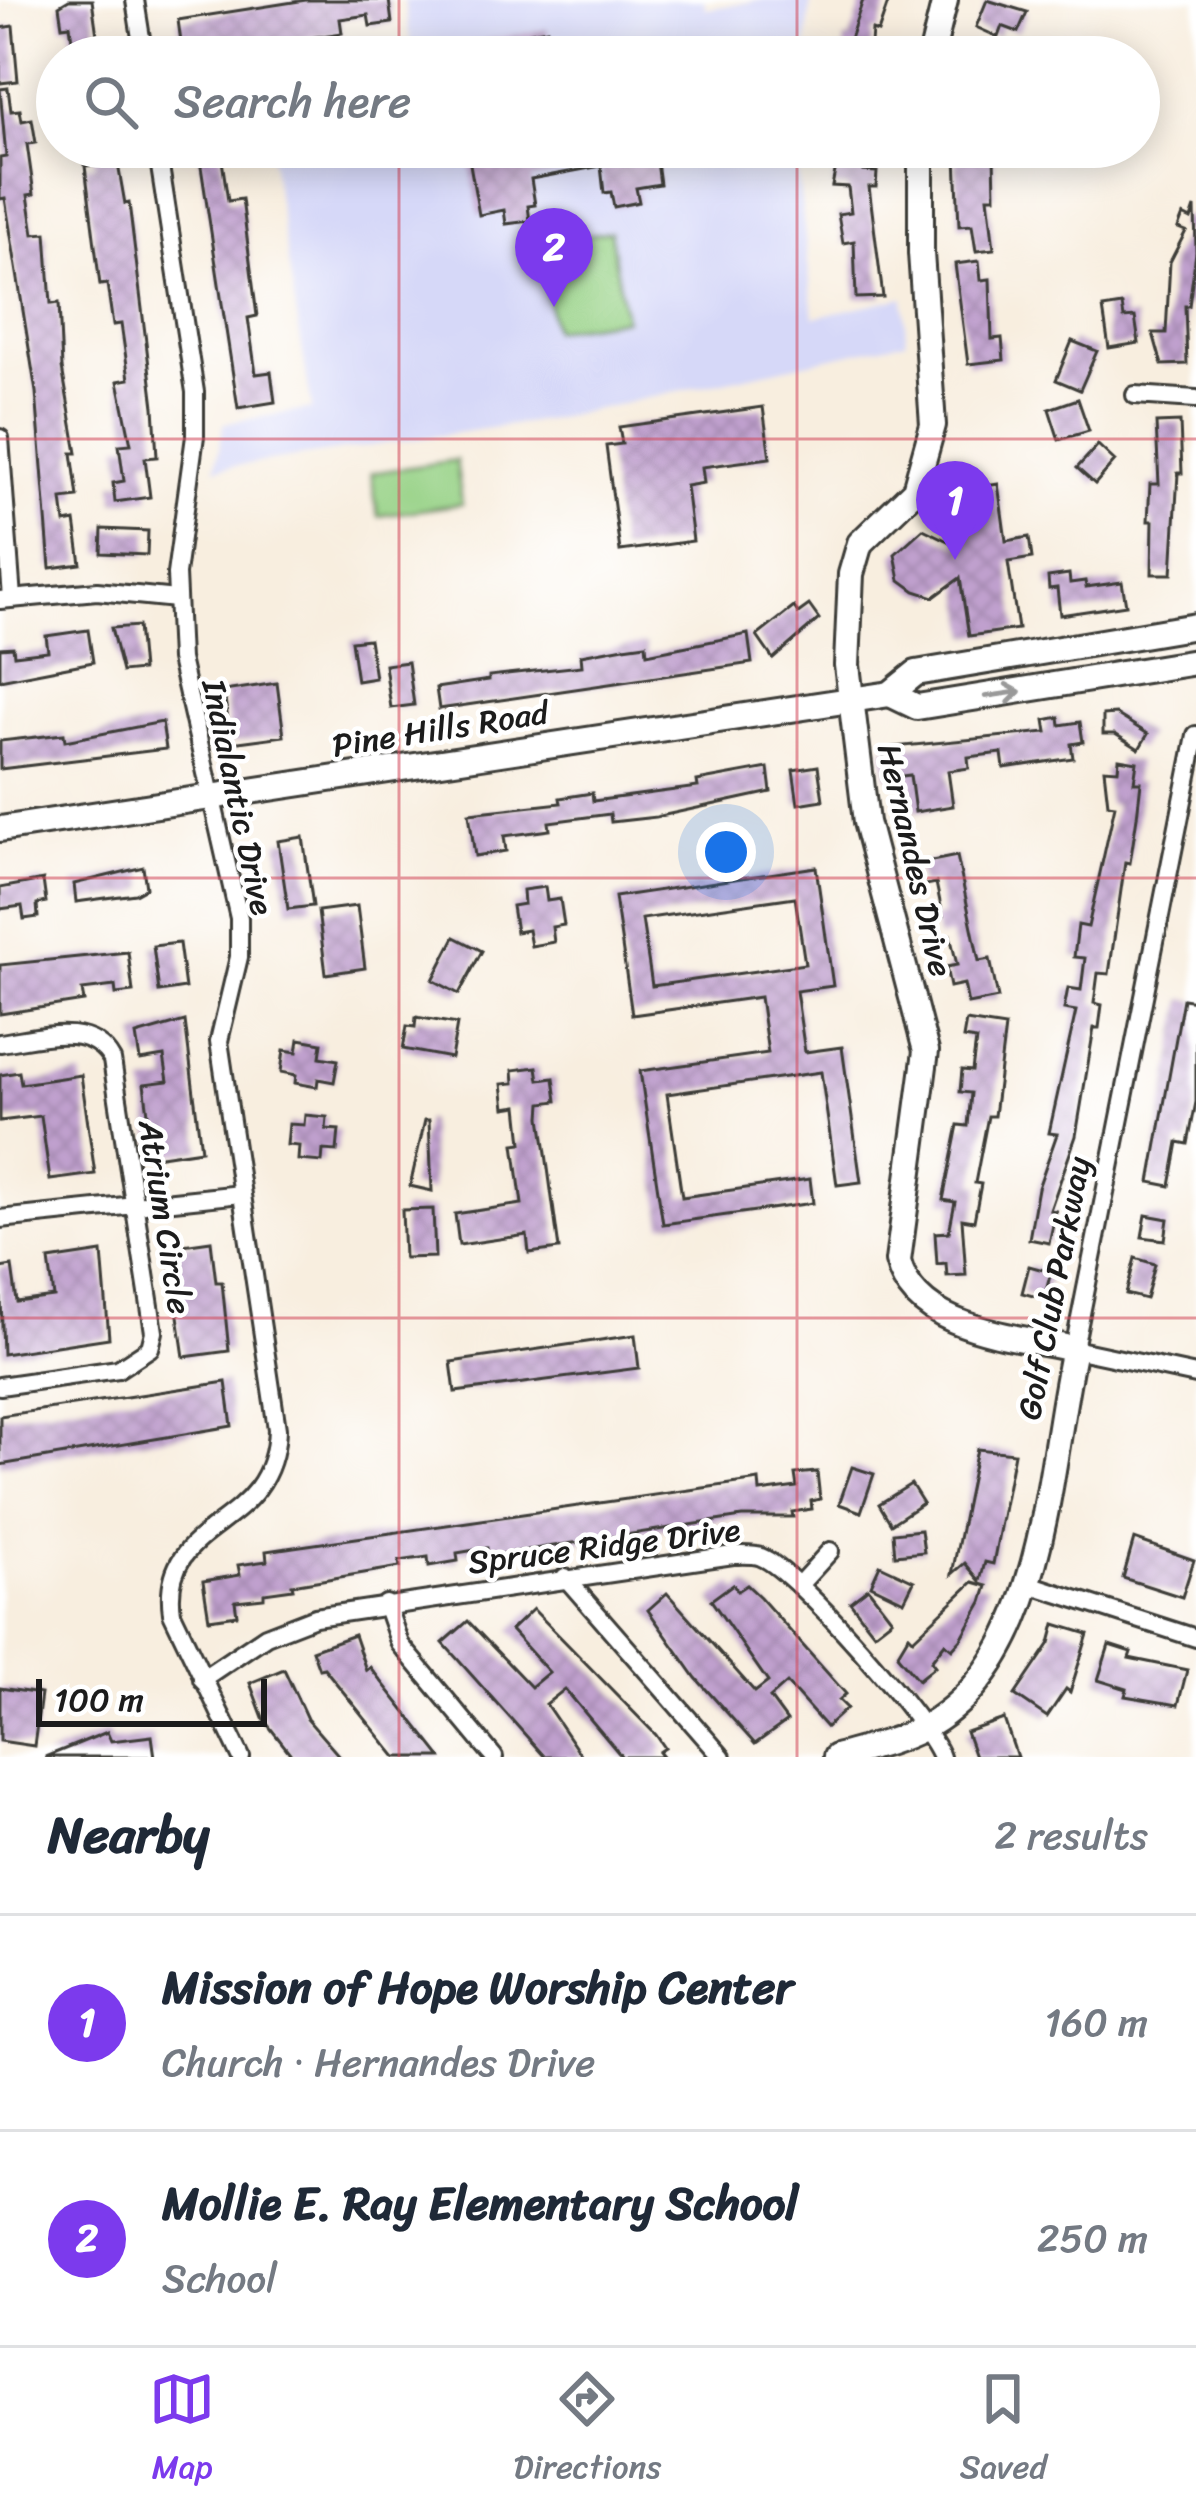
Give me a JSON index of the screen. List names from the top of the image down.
{
  "streets": {
    "street": [
      "Pine Hills Road",
      "Indialantic Drive",
      "Hernandes Drive",
      "Atrium Circle",
      "Golf Club Parkway",
      "Spruce Ridge Drive"
    ]
  },
  "crossings": [
    ["Pine Hills Road", "Indialantic Drive"],
    ["Pine Hills Road", "Hernandes Drive"],
    ["Indialantic Drive", "Spruce Ridge Drive"],
    ["Hernandes Drive", "Golf Club Parkway"],
    ["Golf Club Parkway", "Spruce Ridge Drive"]
  ],
  "scale_bar": "100 m",
  "page": {
    "search": "Search here",
    "pins": ["2", "1"],
    "scale": "100 m",
    "heading": ["Nearby", "2 results"],
    "list": [
      {
        "mark": "1",
        "name": "Mission of Hope Worship Center",
        "note": "Church · Hernandes Drive",
        "value": "160 m"
      },
      {
        "mark": "2",
        "name": "Mollie E. Ray Elementary School",
        "note": "School",
        "value": "250 m"
      }
    ],
    "nav": ["Map", "Directions", "Saved"]
  }
}
